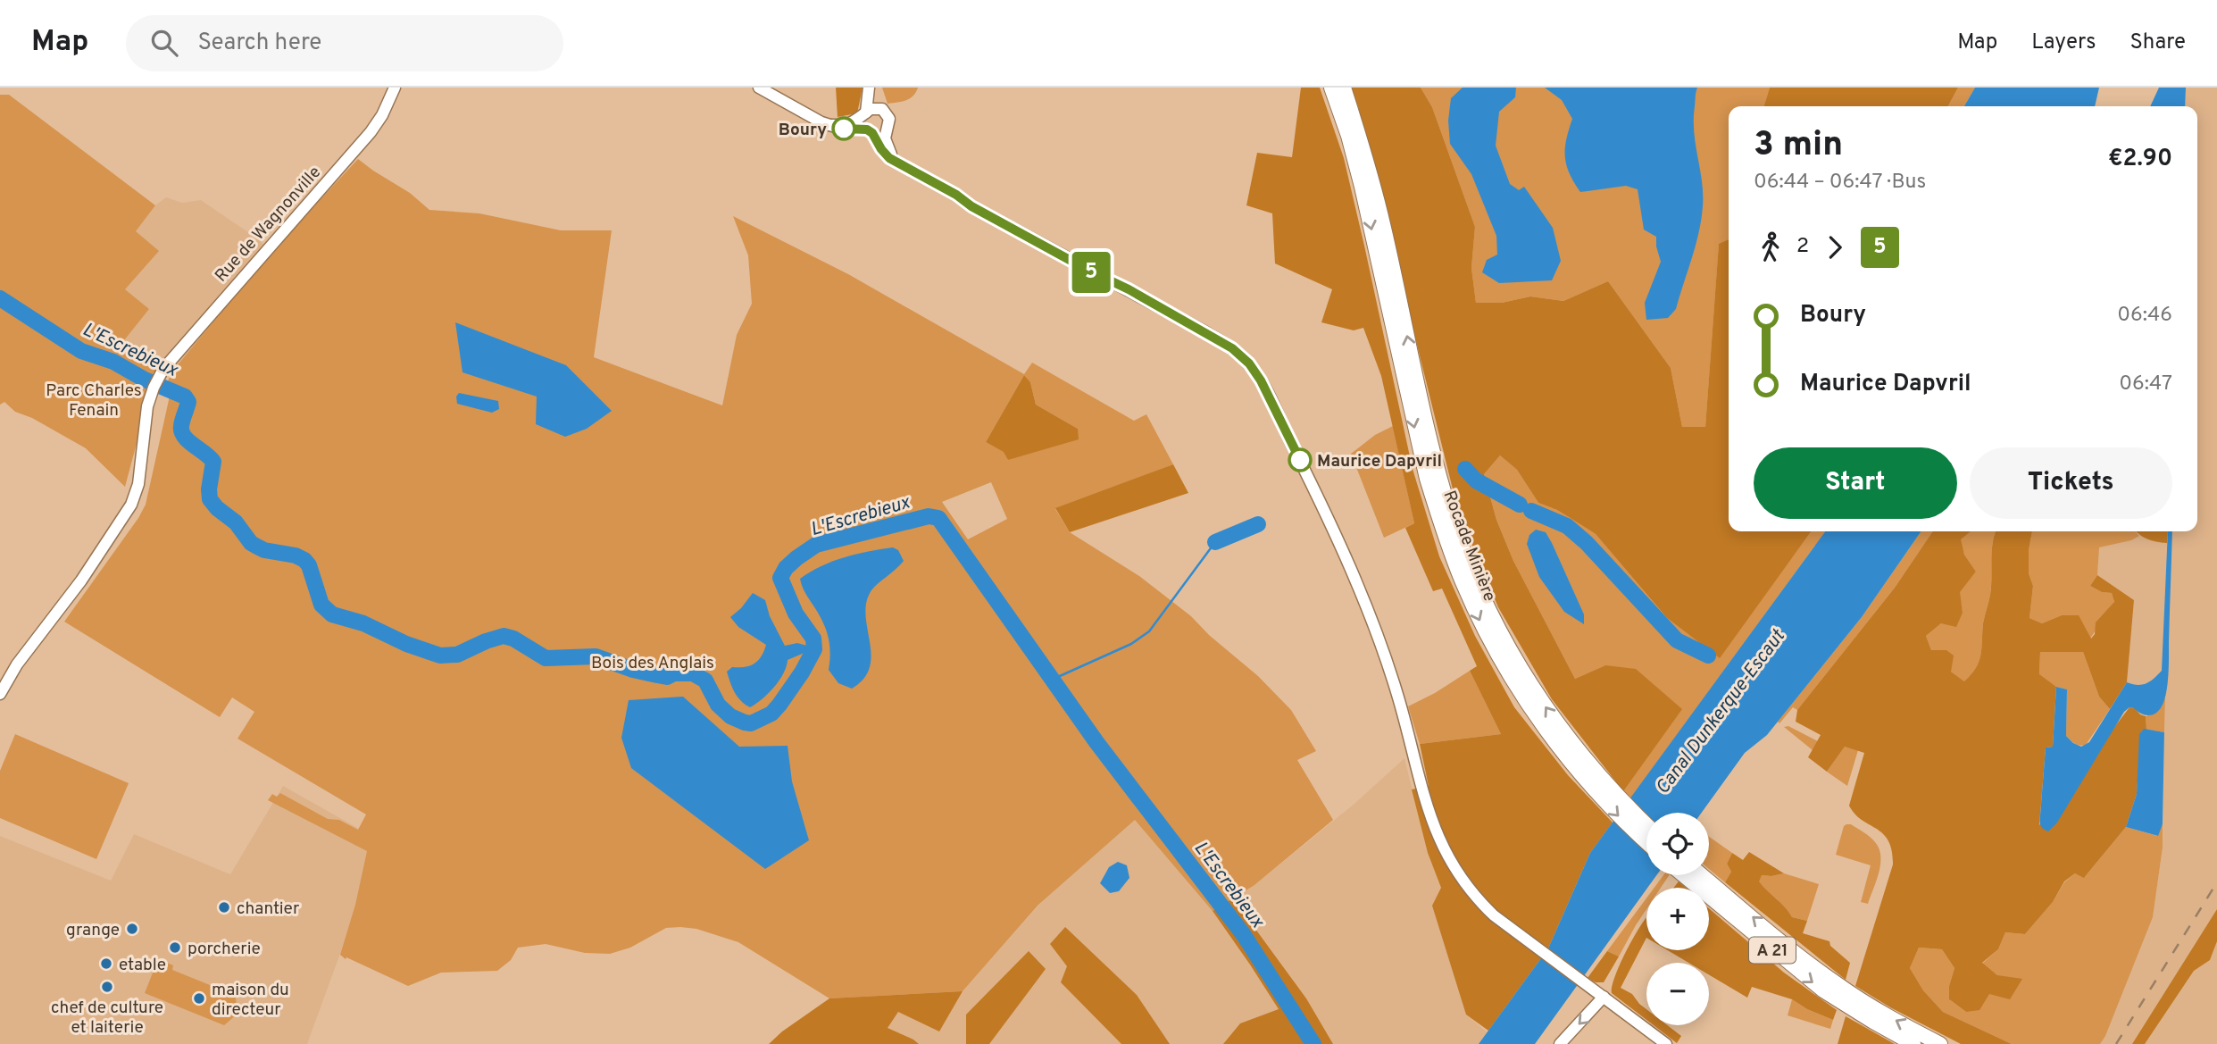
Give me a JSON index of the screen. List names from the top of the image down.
{
  "streets": {
    "highway": ["Rocade Minière", "A 21"],
    "street": ["Rue de Wagnonville"]
  },
  "water": ["L'Escrebieux", "Canal Dunkerque-Escaut"],
  "parks": ["Parc Charles Fenain", "Bois des Anglais"],
  "places": [
    "Boury",
    "Maurice Dapvril",
    "chantier",
    "grange",
    "porcherie",
    "etable",
    "chef de culture et laiterie",
    "maison du directeur"
  ],
  "lines": ["bus line 5"],
  "page": {
    "header": "Map",
    "search": "Search here",
    "nav": ["Map", "Layers", "Share"],
    "on_map": "5",
    "heading": ["3 min", "06:44 – 06:47 · Bus", "€2.90"],
    "legs": ["2", "5"],
    "list": [
      {
        "name": "Boury",
        "value": "06:46"
      },
      {
        "name": "Maurice Dapvril",
        "value": "06:47"
      }
    ],
    "buttons": ["Start", "Tickets"],
    "map_buttons": ["+", "−"]
  }
}
